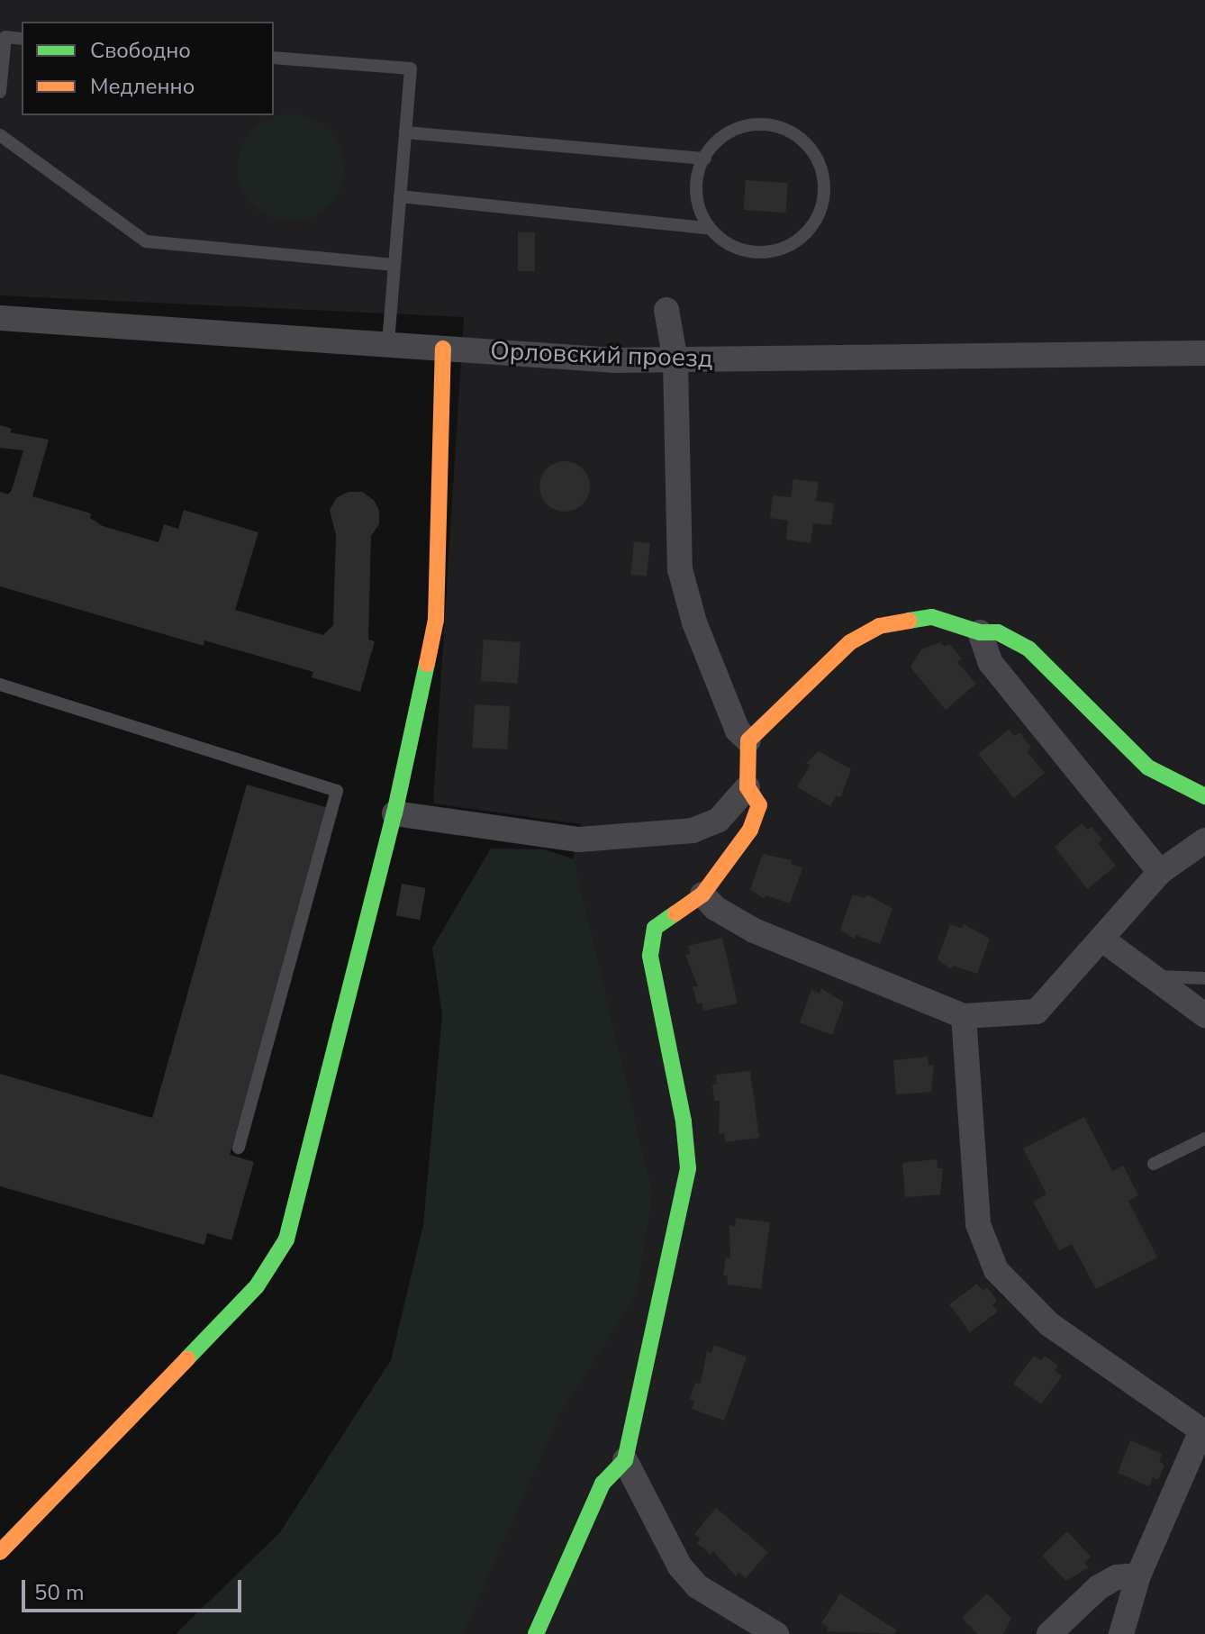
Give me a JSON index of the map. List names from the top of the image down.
{
  "streets": {
    "street": ["Орловский проезд"]
  },
  "legend": ["Свободно", "Медленно"],
  "scale_bar": "50 m"
}
